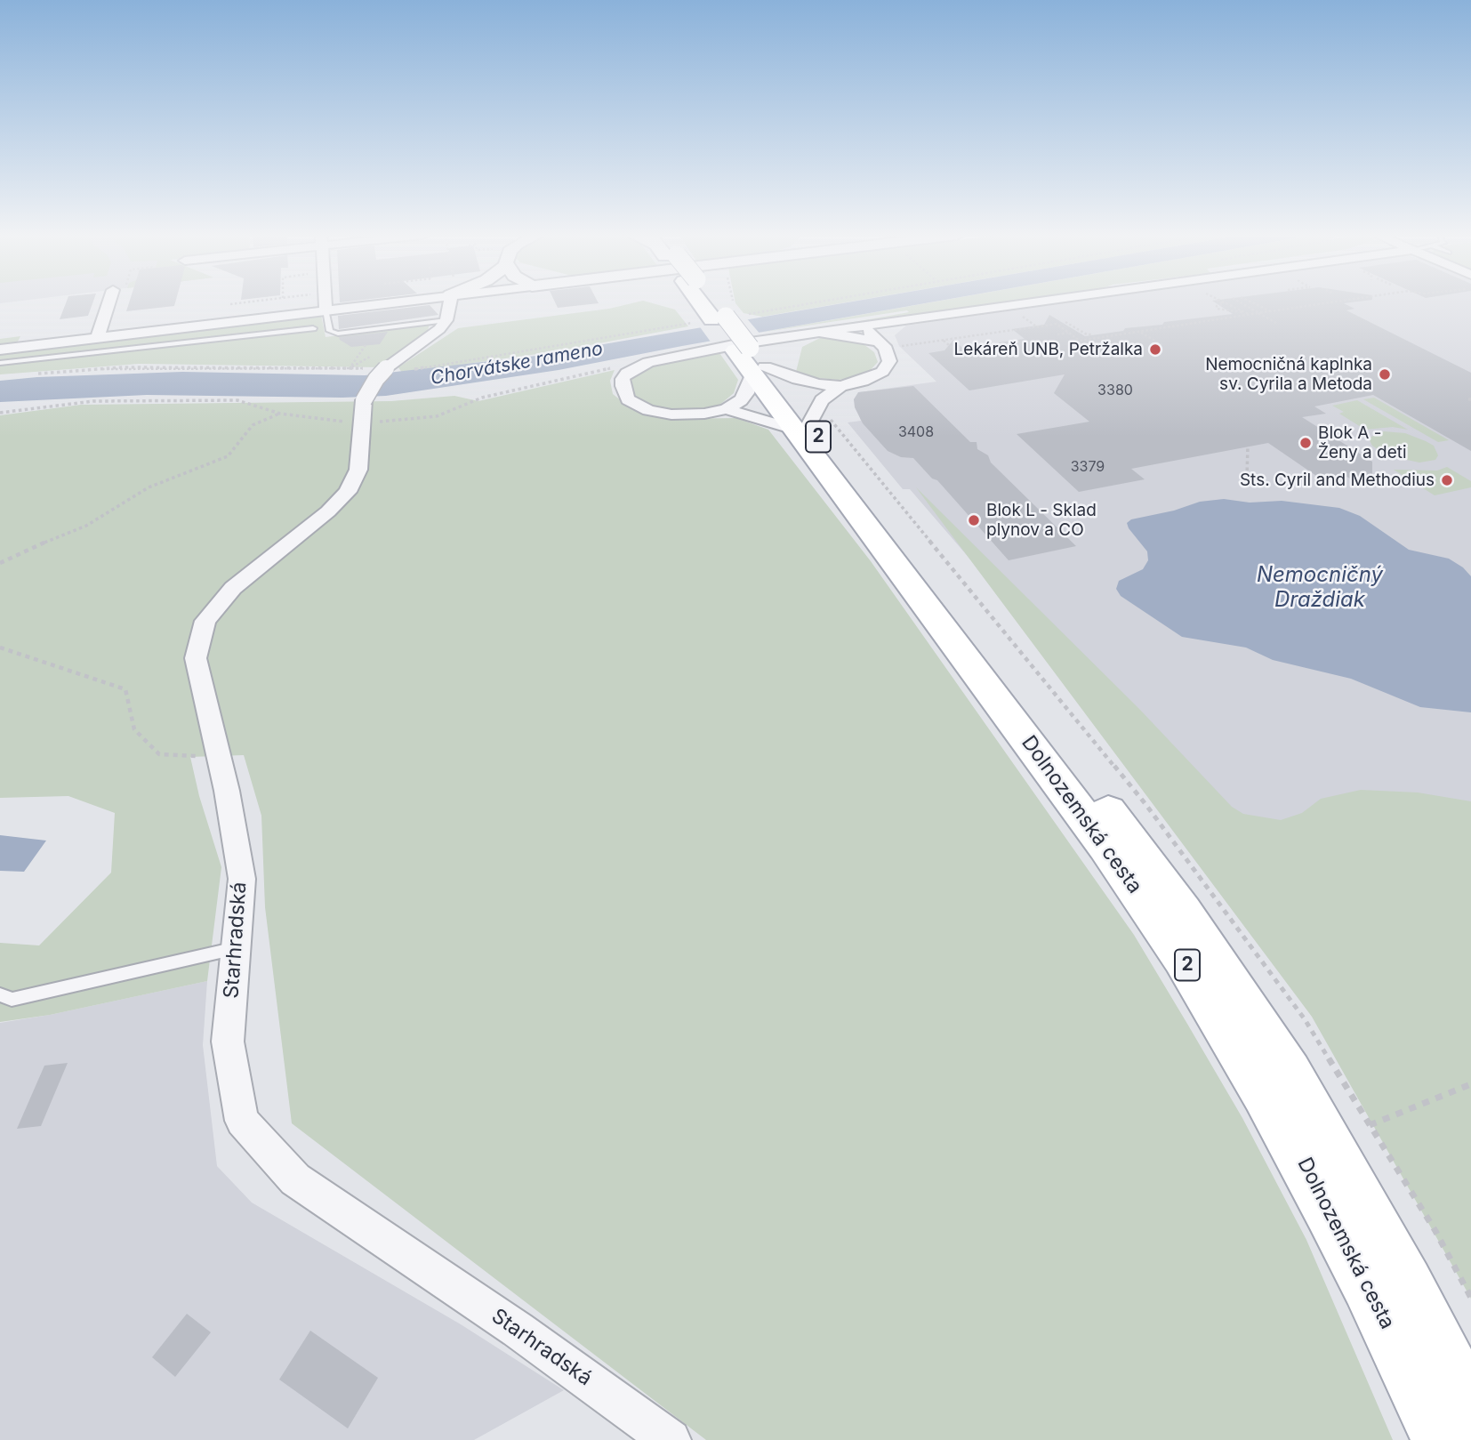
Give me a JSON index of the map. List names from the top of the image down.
{
  "streets": {
    "main road": ["2", "Dolnozemská cesta"],
    "street": ["Starhradská"]
  },
  "water": ["Chorvátske rameno", "Nemocničný Draždiak"],
  "places": [
    "Lekáreň UNB, Petržalka",
    "Nemocničná kaplnka sv. Cyrila a Metoda",
    "Blok A - Ženy a deti",
    "Sts. Cyril and Methodius",
    "Blok L - Sklad plynov a CO"
  ],
  "house_numbers": ["3380", "3408", "3379"]
}
